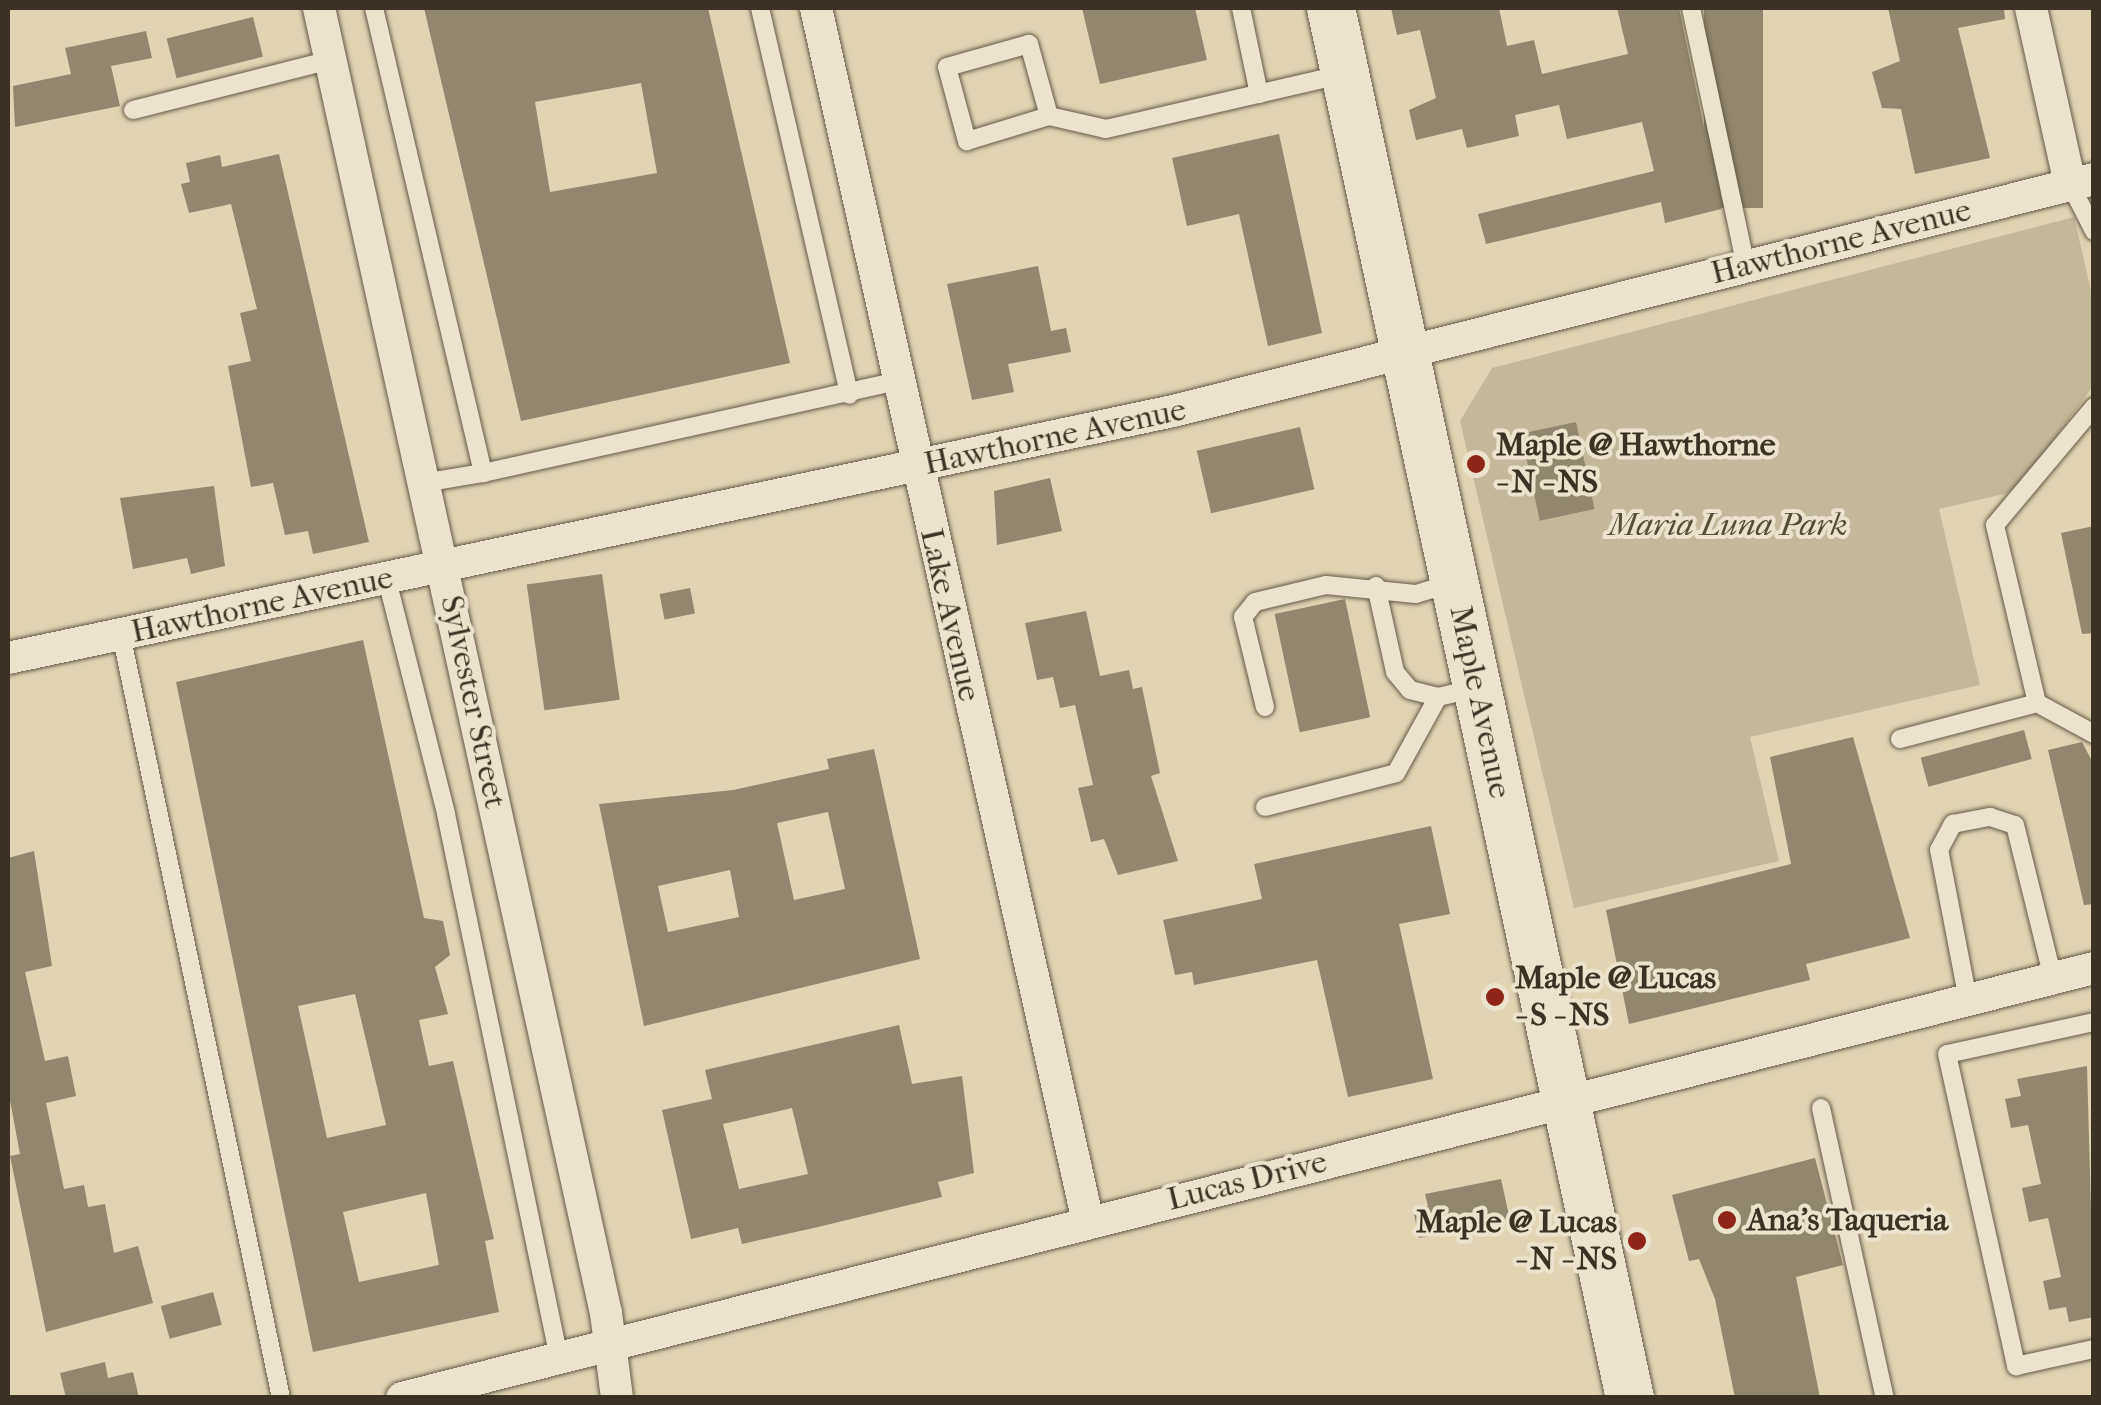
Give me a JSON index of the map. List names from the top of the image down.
{
  "streets": {
    "main road": ["Maple Avenue"],
    "street": [
      "Hawthorne Avenue",
      "Lake Avenue",
      "Sylvester Street",
      "Lucas Drive"
    ]
  },
  "crossings": [
    ["Hawthorne Avenue", "Lake Avenue"],
    ["Hawthorne Avenue", "Sylvester Street"],
    ["Hawthorne Avenue", "Maple Avenue"],
    ["Lake Avenue", "Lucas Drive"],
    ["Sylvester Street", "Lucas Drive"],
    ["Maple Avenue", "Lucas Drive"]
  ],
  "parks": ["Maria Luna Park"],
  "places": [
    "Maple @ Hawthorne - N - NS",
    "Maple @ Lucas - S - NS",
    "Ana's Taqueria",
    "Maple @ Lucas - N - NS"
  ]
}
